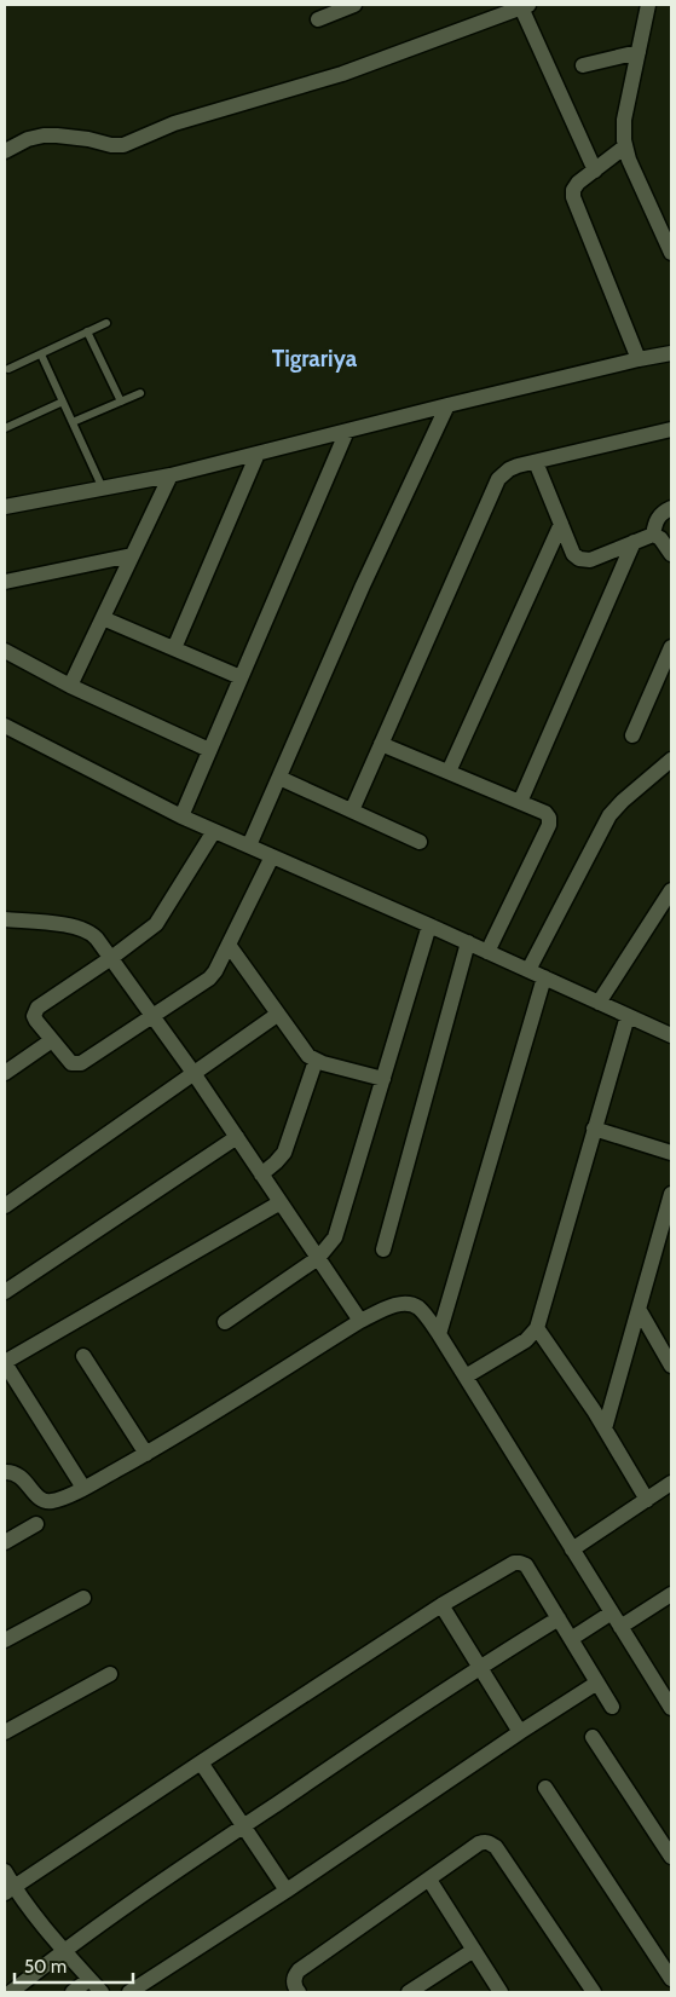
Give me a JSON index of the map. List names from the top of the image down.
{
  "districts": ["Tigrariya"],
  "scale_bar": "50 m"
}
